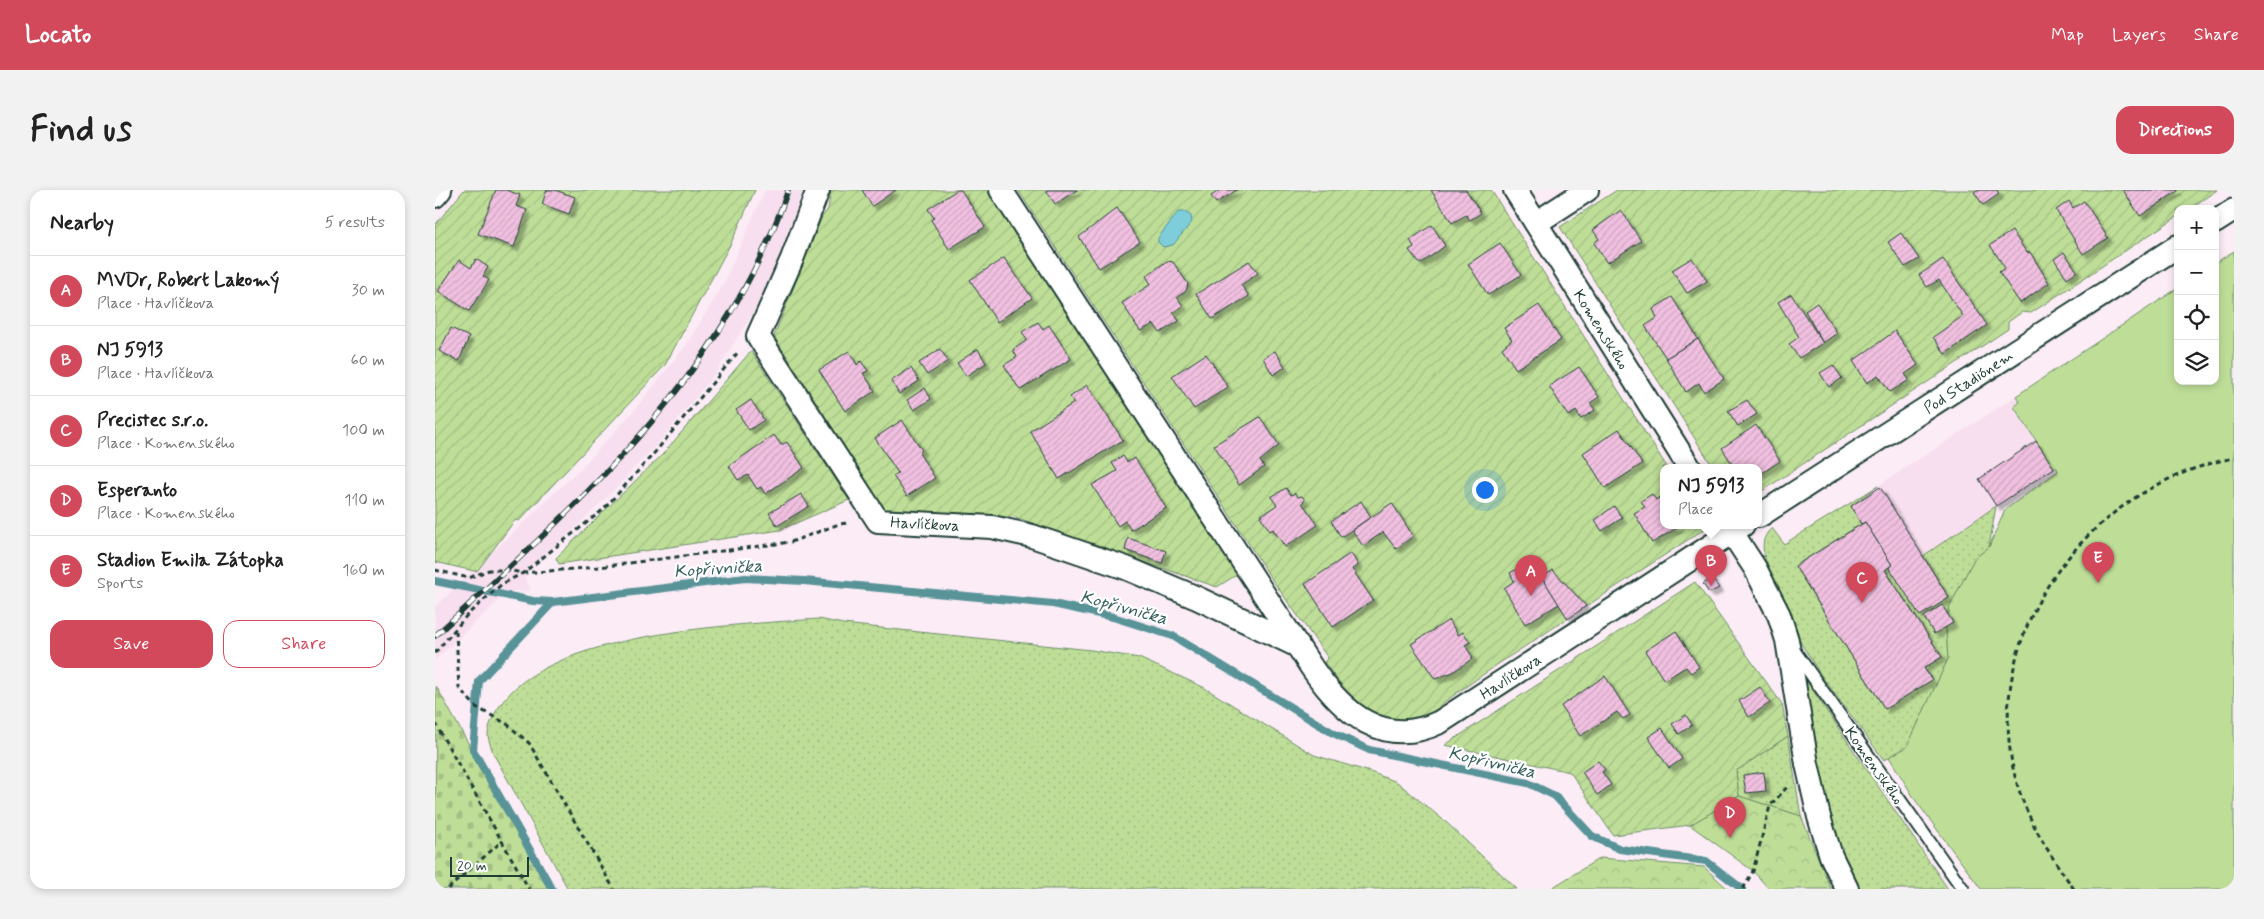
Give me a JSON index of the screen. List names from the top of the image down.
{
  "streets": {
    "street": ["Komenského", "Pod Stadiónem", "Havlíčkova"]
  },
  "water": ["Kopřivnička"],
  "scale_bar": "20 m",
  "page": {
    "header": "Locato",
    "nav": ["Map", "Layers", "Share"],
    "buttons": [
      "Directions",
      ["Save", "Share"]
    ],
    "title": "Find us",
    "heading": ["Nearby", "5 results"],
    "map_buttons": ["+", "−"],
    "list": [
      {
        "mark": "A",
        "name": "MVDr, Robert Lakomý",
        "note": "Place · Havlíčkova",
        "value": "30 m"
      },
      {
        "mark": "B",
        "name": "NJ 5913",
        "note": "Place · Havlíčkova",
        "value": "60 m"
      },
      {
        "mark": "C",
        "name": "Precistec s.r.o.",
        "note": "Place · Komenského",
        "value": "100 m"
      },
      {
        "mark": "D",
        "name": "Esperanto",
        "note": "Place · Komenského",
        "value": "110 m"
      },
      {
        "mark": "E",
        "name": "Stadion Emila Zátopka",
        "note": "Sports",
        "value": "160 m"
      }
    ],
    "popup": ["NJ 5913", "Place"],
    "pins": [
      "E",
      "B",
      "A",
      "C",
      "D"
    ],
    "scale": "20 m"
  }
}
